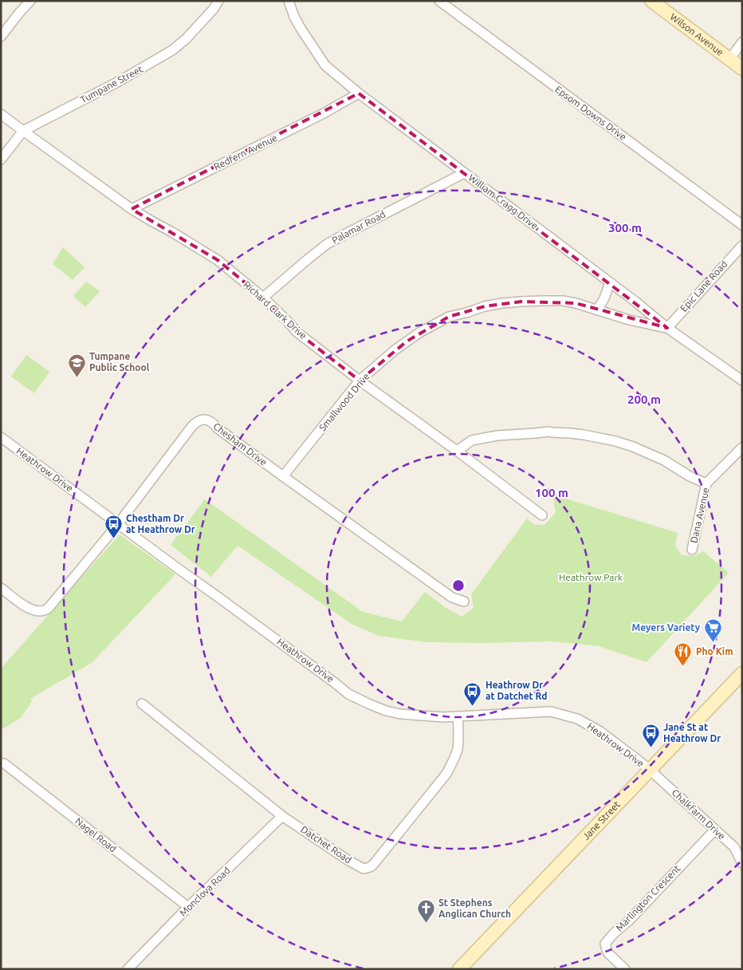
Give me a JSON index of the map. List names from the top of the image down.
{
  "streets": {
    "main road": ["Wilson Avenue", "Jane Street"],
    "street": [
      "Tumpane Street",
      "Epsom Downs Drive",
      "Redfern Avenue",
      "William Cragg Drive",
      "Palamar Road",
      "Epic Lane Road",
      "Richard Clark Drive",
      "Smallwood Drive",
      "Chesham Drive",
      "Heathrow Drive",
      "Dana Avenue",
      "Chalkfarm Drive",
      "Nagel Road",
      "Datchet Road",
      "Monclova Road",
      "Marlington Crescent"
    ]
  },
  "crossings": [
    ["Tumpane Street", "Richard Clark Drive"],
    ["Redfern Avenue", "William Cragg Drive"],
    ["Redfern Avenue", "Richard Clark Drive"],
    ["William Cragg Drive", "Palamar Road"],
    ["William Cragg Drive", "Epic Lane Road"],
    ["William Cragg Drive", "Smallwood Drive"],
    ["Palamar Road", "Richard Clark Drive"],
    ["Epic Lane Road", "Smallwood Drive"],
    ["Richard Clark Drive", "Smallwood Drive"],
    ["Smallwood Drive", "Chesham Drive"],
    ["Chesham Drive", "Heathrow Drive"],
    ["Heathrow Drive", "Chalkfarm Drive"],
    ["Heathrow Drive", "Jane Street"],
    ["Heathrow Drive", "Datchet Road"],
    ["Chalkfarm Drive", "Jane Street"],
    ["Chalkfarm Drive", "Marlington Crescent"],
    ["Nagel Road", "Monclova Road"],
    ["Datchet Road", "Monclova Road"]
  ],
  "parks": ["Heathrow Park"],
  "places": {
    "school or university": ["Tumpane Public School"],
    "bus stop": ["Chestham Dr at Heathrow Dr", "Heathrow Dr at Datchet Rd", "Jane St at Heathrow Dr"],
    "supermarket": ["Meyers Variety"],
    "restaurant": ["Pho Kim"],
    "church": ["St Stephens Anglican Church"]
  },
  "rings": ["300 m", "200 m", "100 m"]
}
